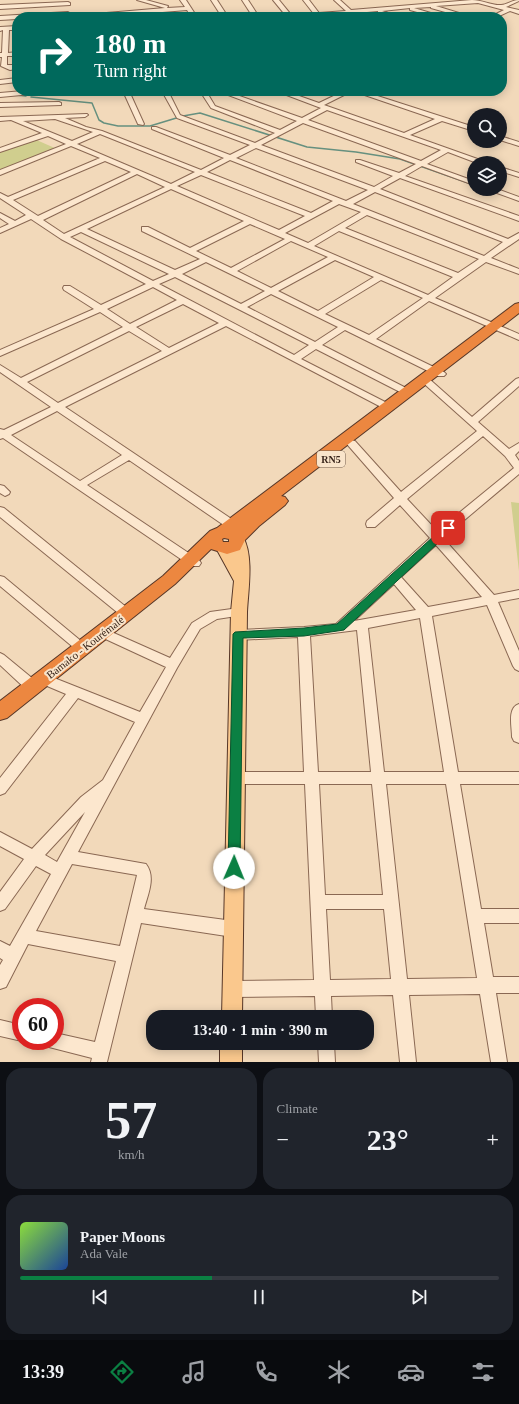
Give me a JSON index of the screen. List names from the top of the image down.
{
  "streets": {
    "highway": ["RN5", "Bamako - Kourémalé"]
  },
  "crossings": [
    ["RN5", "Bamako - Kourémalé"]
  ],
  "page": {
    "turn": ["180 m", "Turn right"],
    "limit": "60",
    "trip": "13:40 · 1 min · 390 m",
    "tile": [
      ["57", "km/h"],
      "Climate"
    ],
    "heat": ["−", "23°", "+"],
    "song": ["Paper Moons", "Ada Vale"],
    "tabs": "13:39"
  }
}
